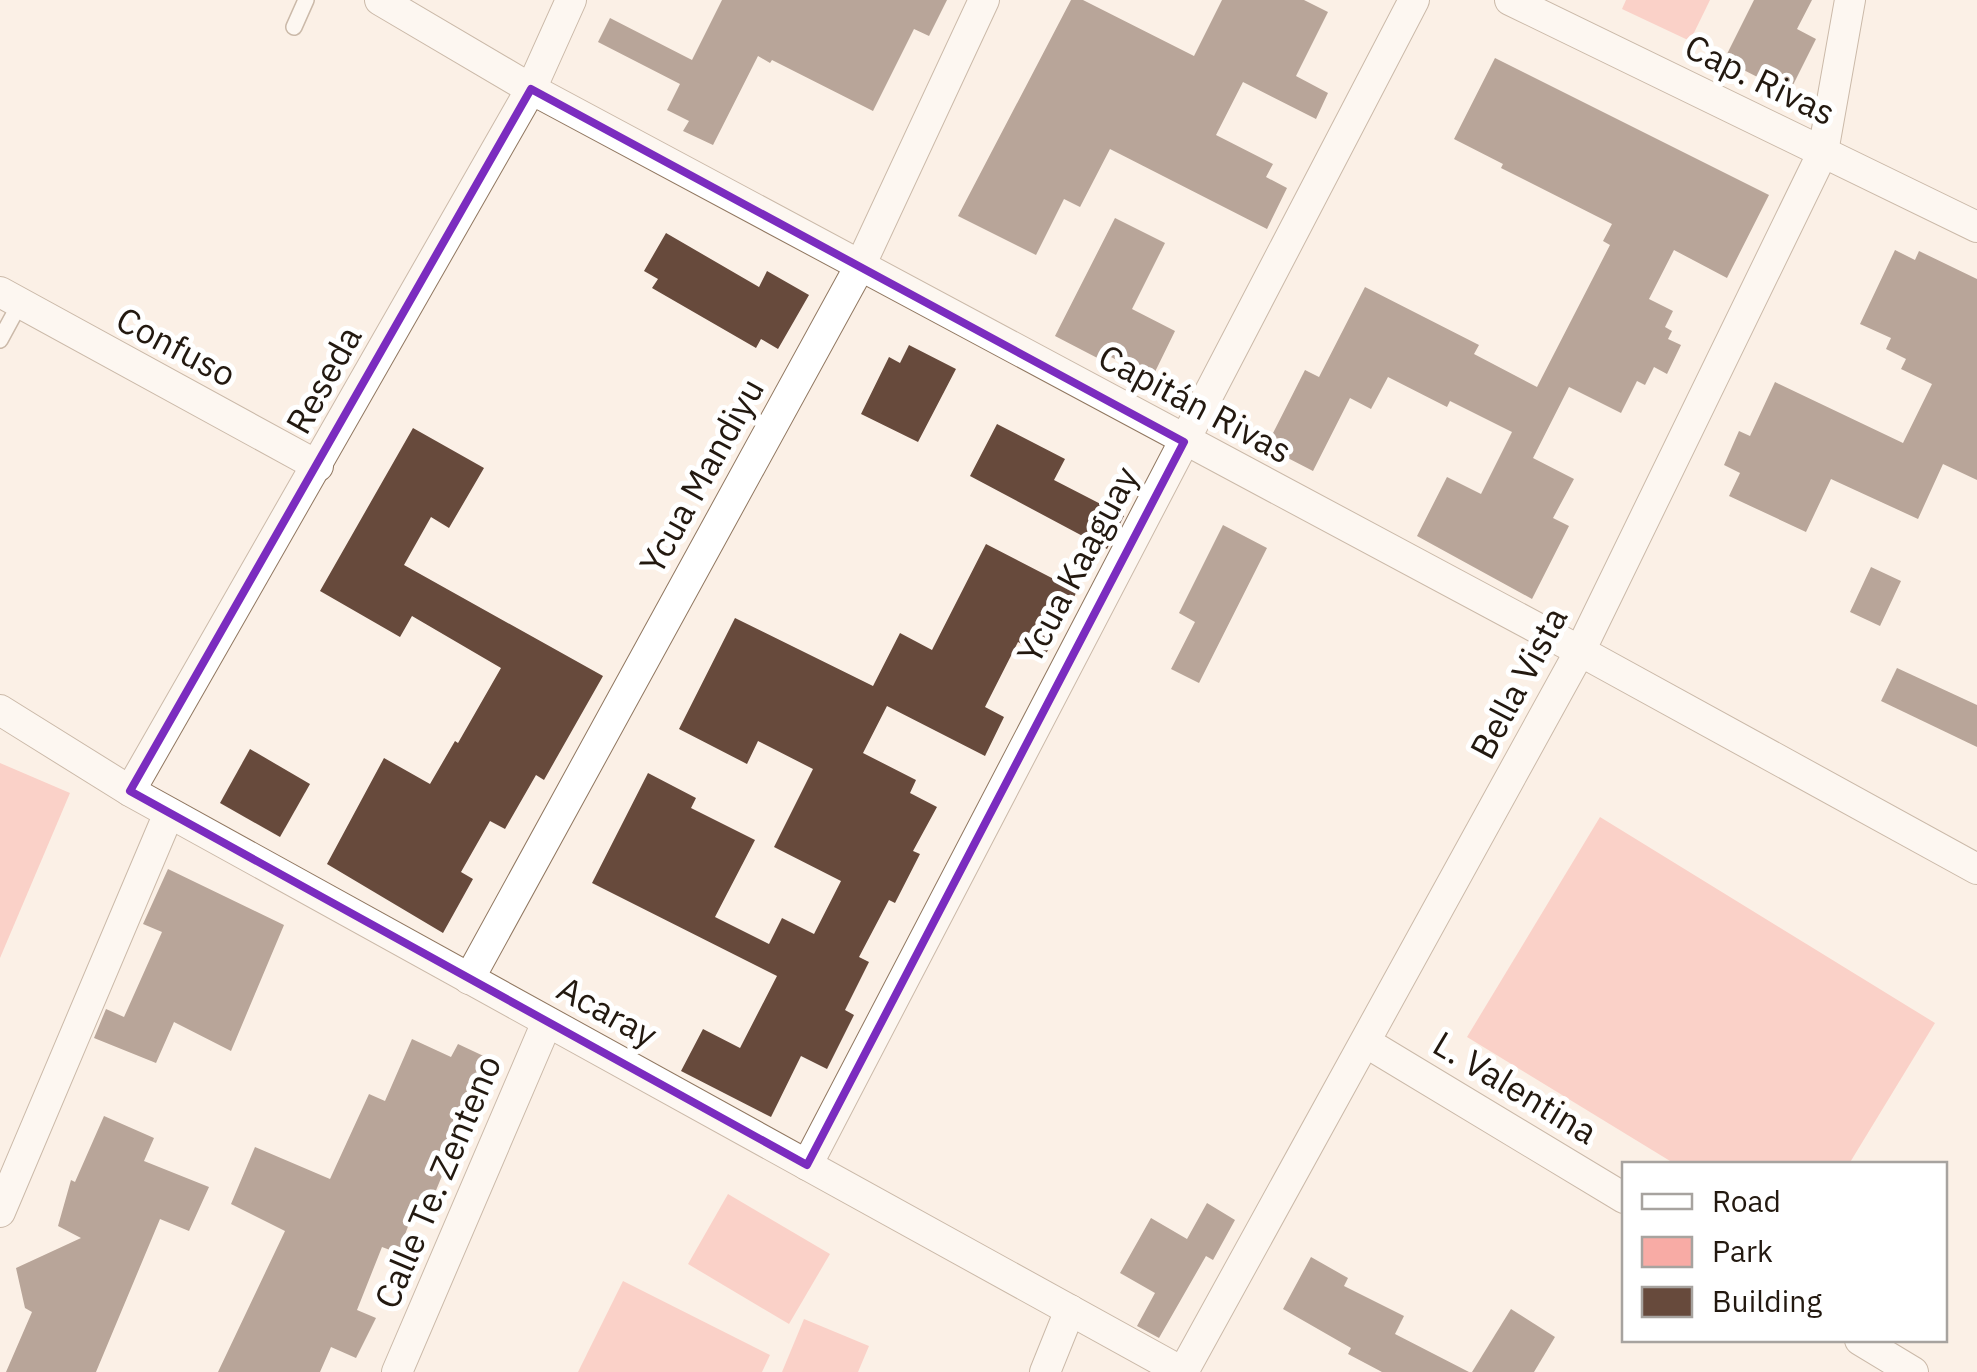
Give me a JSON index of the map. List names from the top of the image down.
{
  "streets": {
    "street": [
      "Cap. Rivas",
      "Confuso",
      "Reseda",
      "Capitán Rivas",
      "Ycua Mandiyu",
      "Ycua Kaaguay",
      "Bella Vista",
      "Acaray",
      "L. Valentina",
      "Calle Te. Zenteno"
    ]
  },
  "crossings": [
    ["Cap. Rivas", "Bella Vista"],
    ["Confuso", "Reseda"],
    ["Reseda", "Capitán Rivas"],
    ["Reseda", "Acaray"],
    ["Capitán Rivas", "Ycua Mandiyu"],
    ["Capitán Rivas", "Ycua Kaaguay"],
    ["Capitán Rivas", "Bella Vista"],
    ["Ycua Mandiyu", "Acaray"],
    ["Ycua Kaaguay", "Acaray"],
    ["Bella Vista", "Acaray"],
    ["Bella Vista", "L. Valentina"],
    ["Acaray", "Calle Te. Zenteno"]
  ],
  "legend": ["Road", "Park", "Building"]
}
